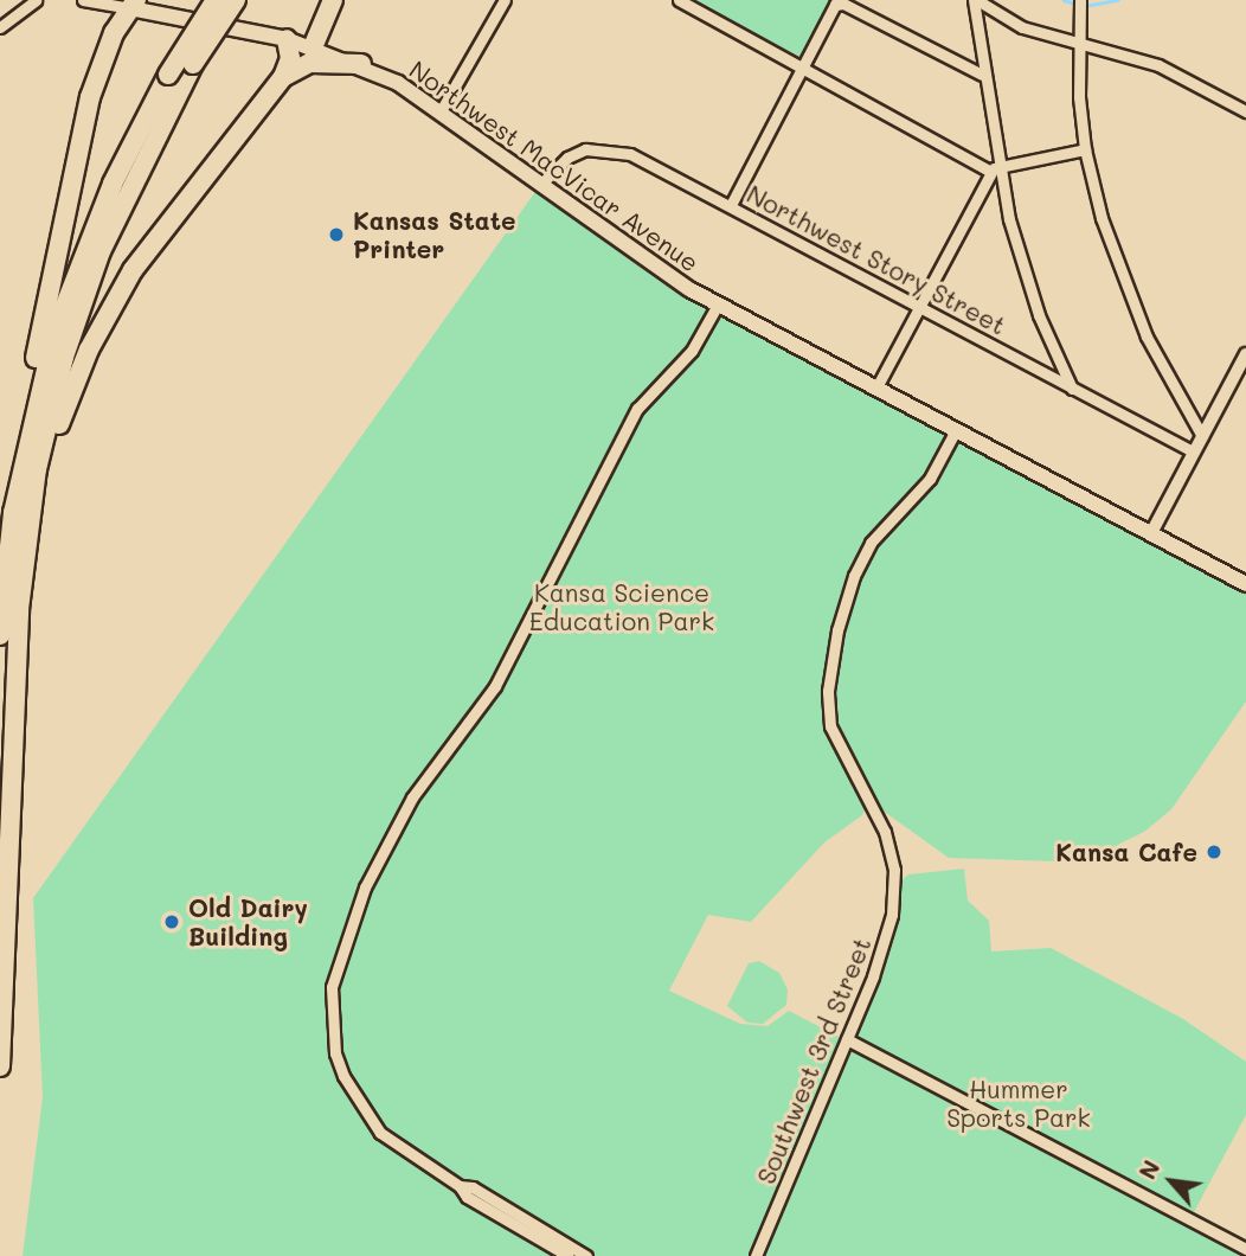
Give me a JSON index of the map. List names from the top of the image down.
{
  "streets": {
    "main road": ["Northwest MacVicar Avenue"],
    "street": ["Northwest Story Street", "Southwest 3rd Street"]
  },
  "crossings": [
    ["Northwest MacVicar Avenue", "Northwest Story Street"],
    ["Northwest MacVicar Avenue", "Southwest 3rd Street"]
  ],
  "parks": ["Kansa Science Education Park", "Hummer Sports Park"],
  "places": ["Kansas State Printer", "Kansa Cafe", "Old Dairy Building"],
  "north": "top left"
}
